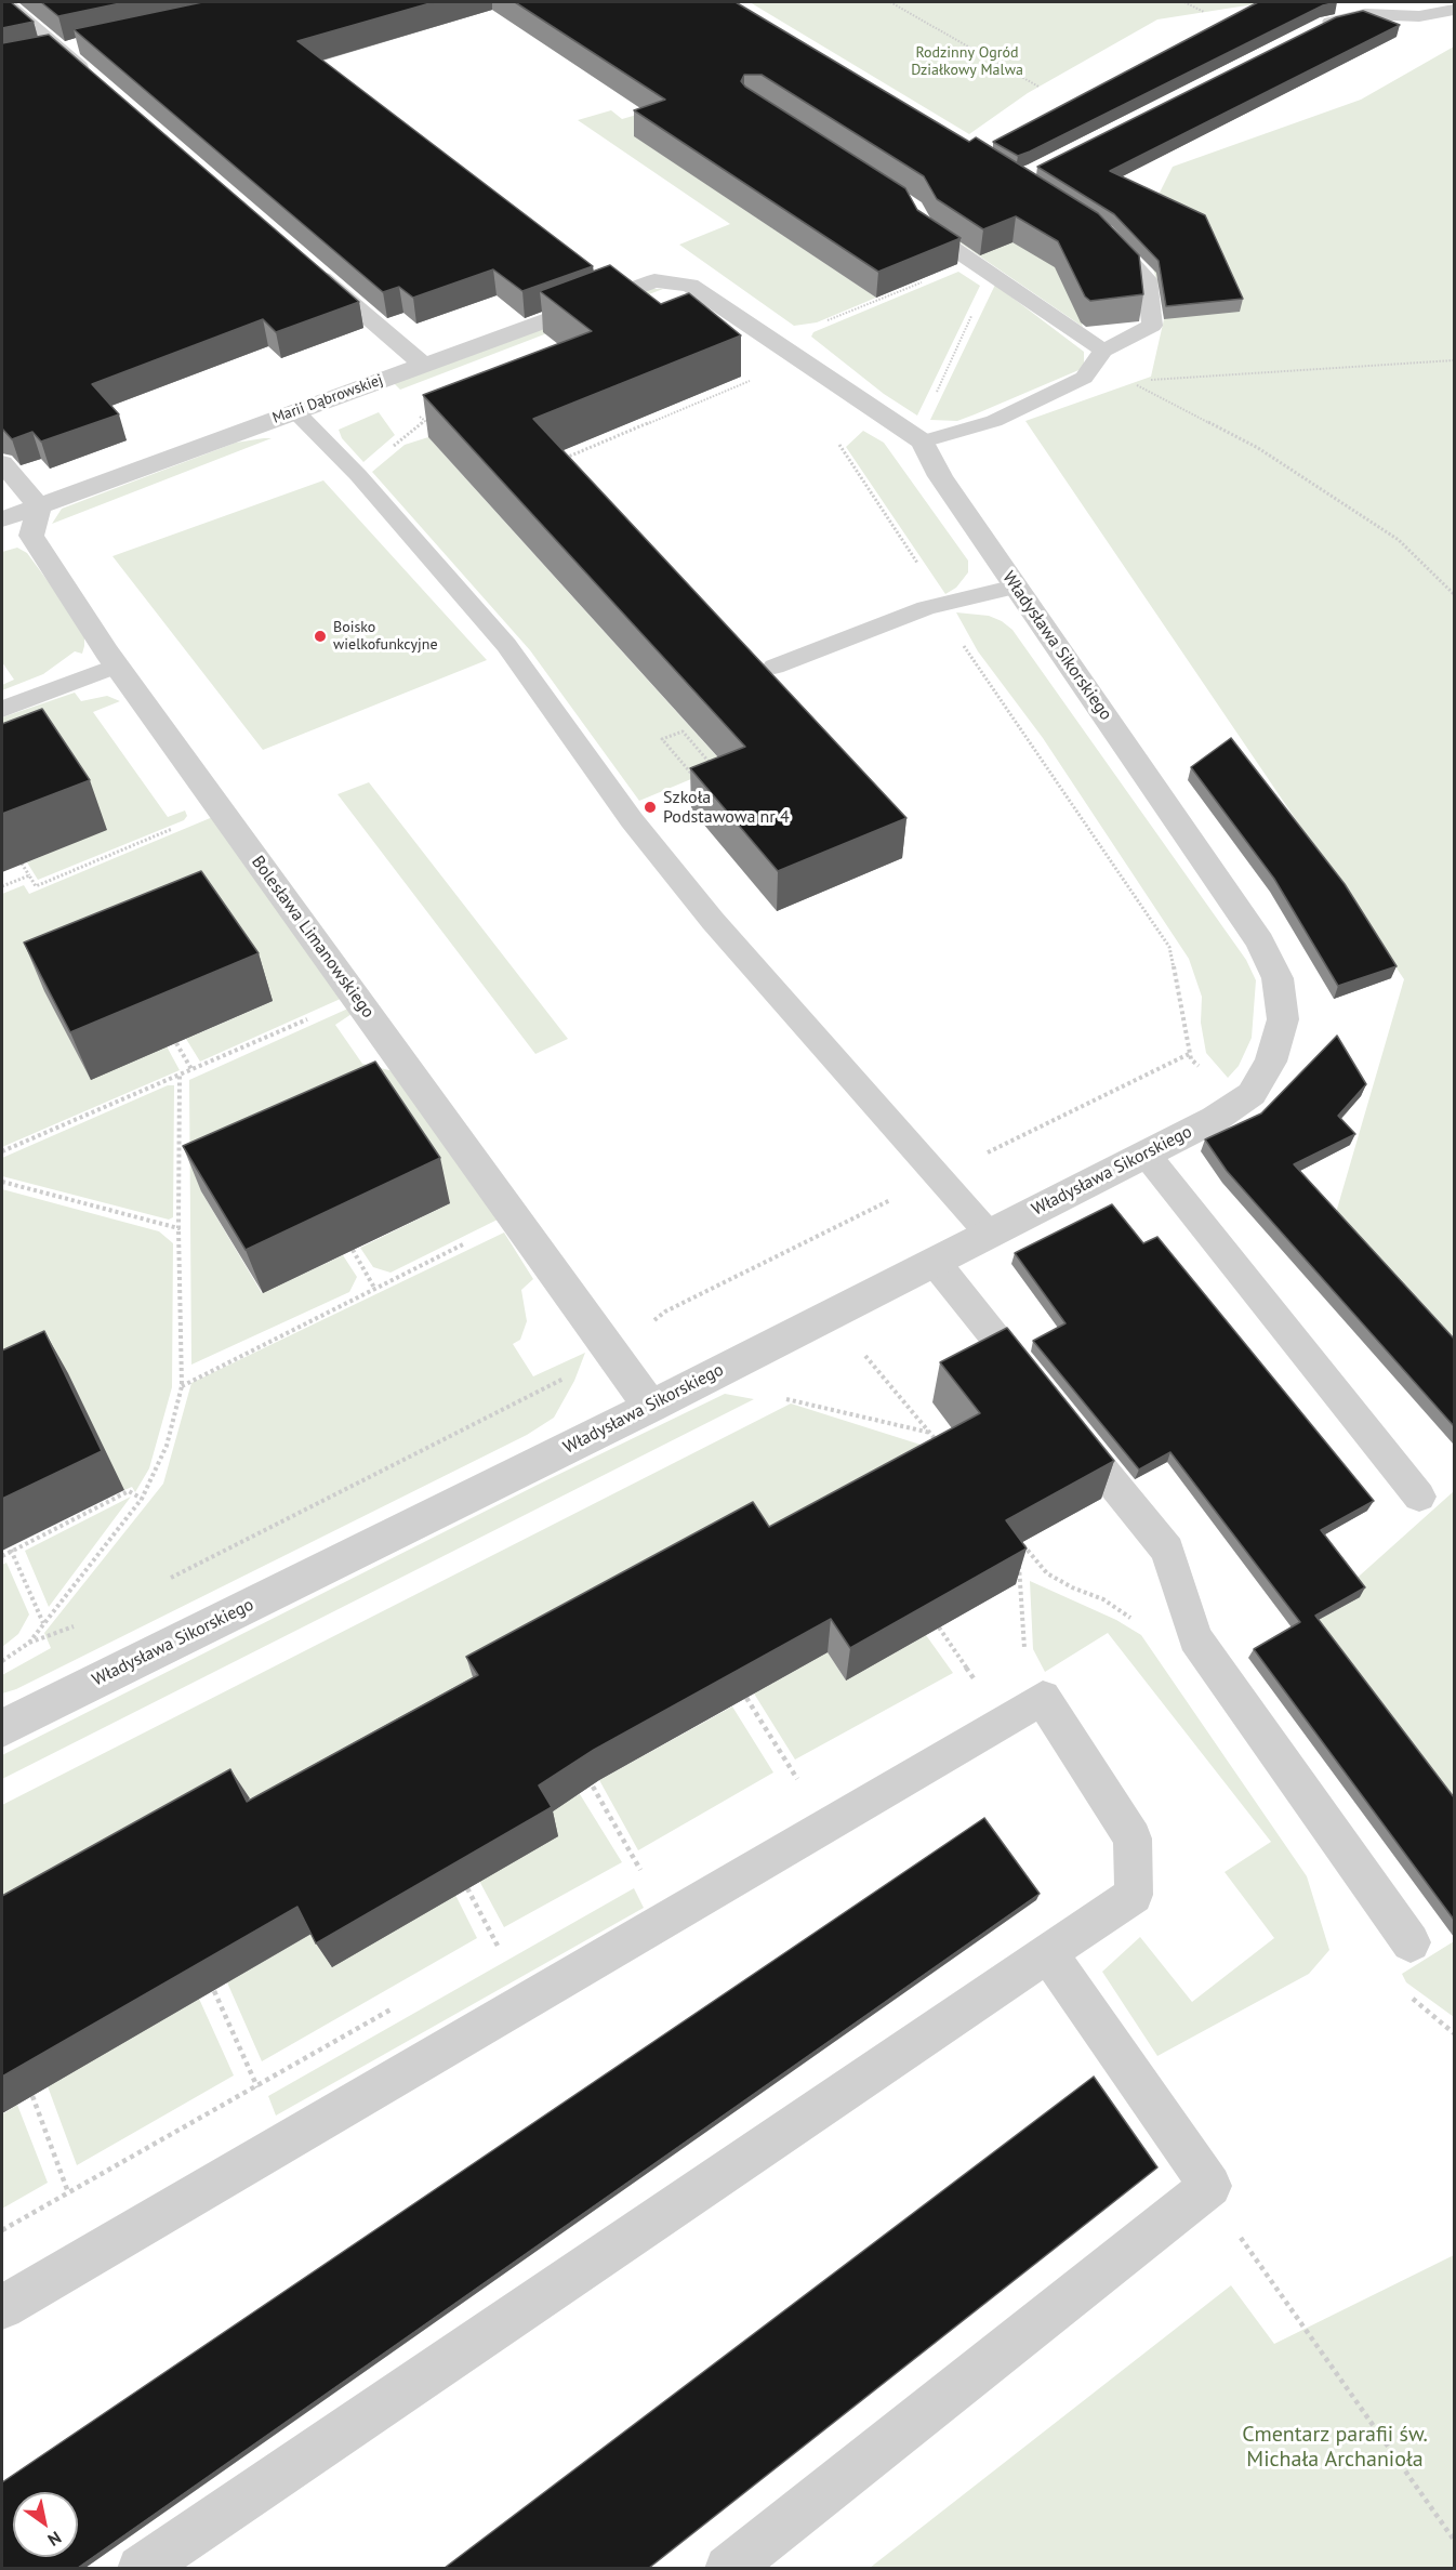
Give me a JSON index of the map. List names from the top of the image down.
{
  "streets": {
    "street": ["Marii Dąbrowskiej", "Władysława Sikorskiego", "Bolesława Limanowskiego"]
  },
  "crossings": [
    ["Marii Dąbrowskiej", "Władysława Sikorskiego"],
    ["Marii Dąbrowskiej", "Bolesława Limanowskiego"],
    ["Władysława Sikorskiego", "Bolesława Limanowskiego"]
  ],
  "parks": ["Rodzinny Ogród Działkowy Malwa", "Cmentarz parafii św. Michała Archanioła"],
  "places": ["Boisko wielkofunkcyjne", "Szkoła Podstawowa nr 4"],
  "north": "bottom right"
}
